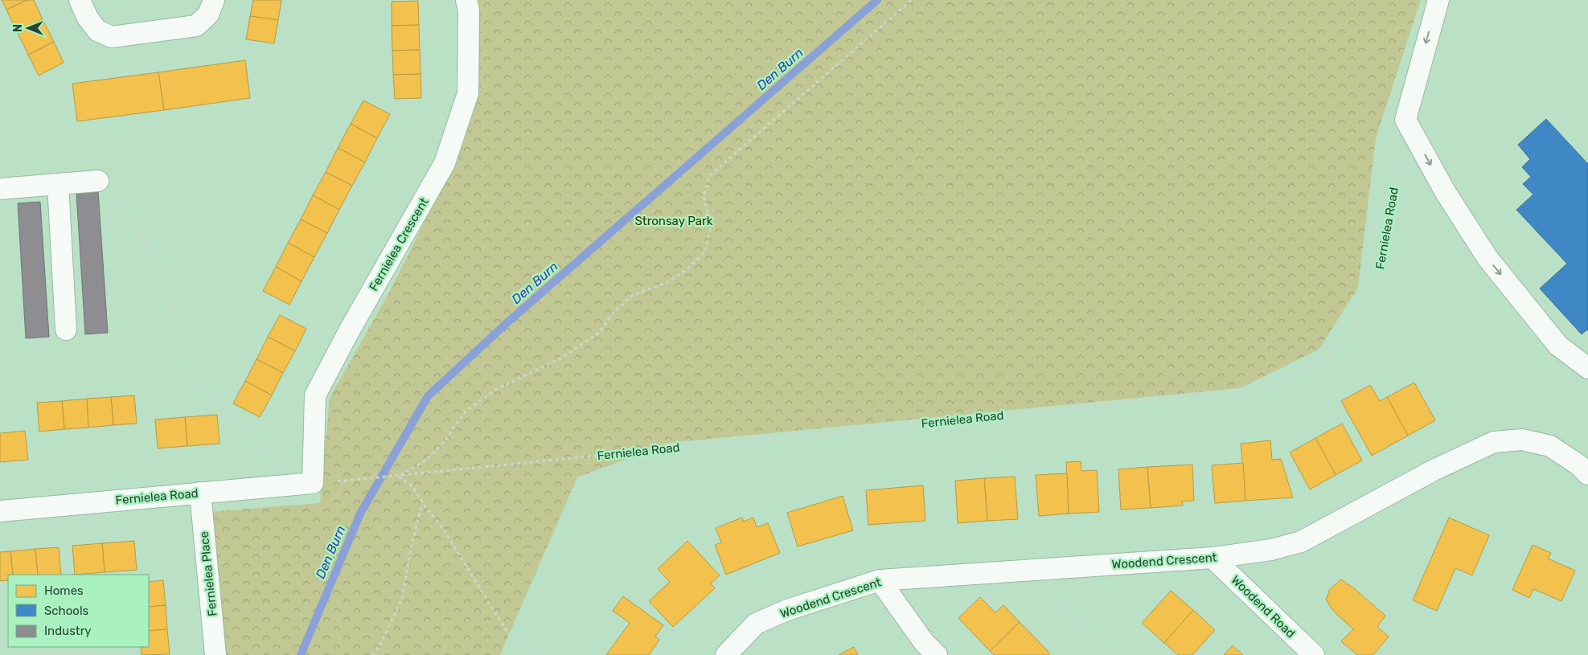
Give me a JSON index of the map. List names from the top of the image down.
{
  "streets": {
    "street": [
      "Fernielea Road",
      "Fernielea Crescent",
      "Woodend Crescent",
      "Fernielea Place",
      "Woodend Road"
    ]
  },
  "crossings": [
    ["Fernielea Road", "Fernielea Crescent"],
    ["Fernielea Road", "Fernielea Place"],
    ["Woodend Crescent", "Woodend Road"]
  ],
  "water": ["Den Burn"],
  "parks": ["Stronsay Park"],
  "legend": ["Homes", "Schools", "Industry"],
  "north": "left"
}
